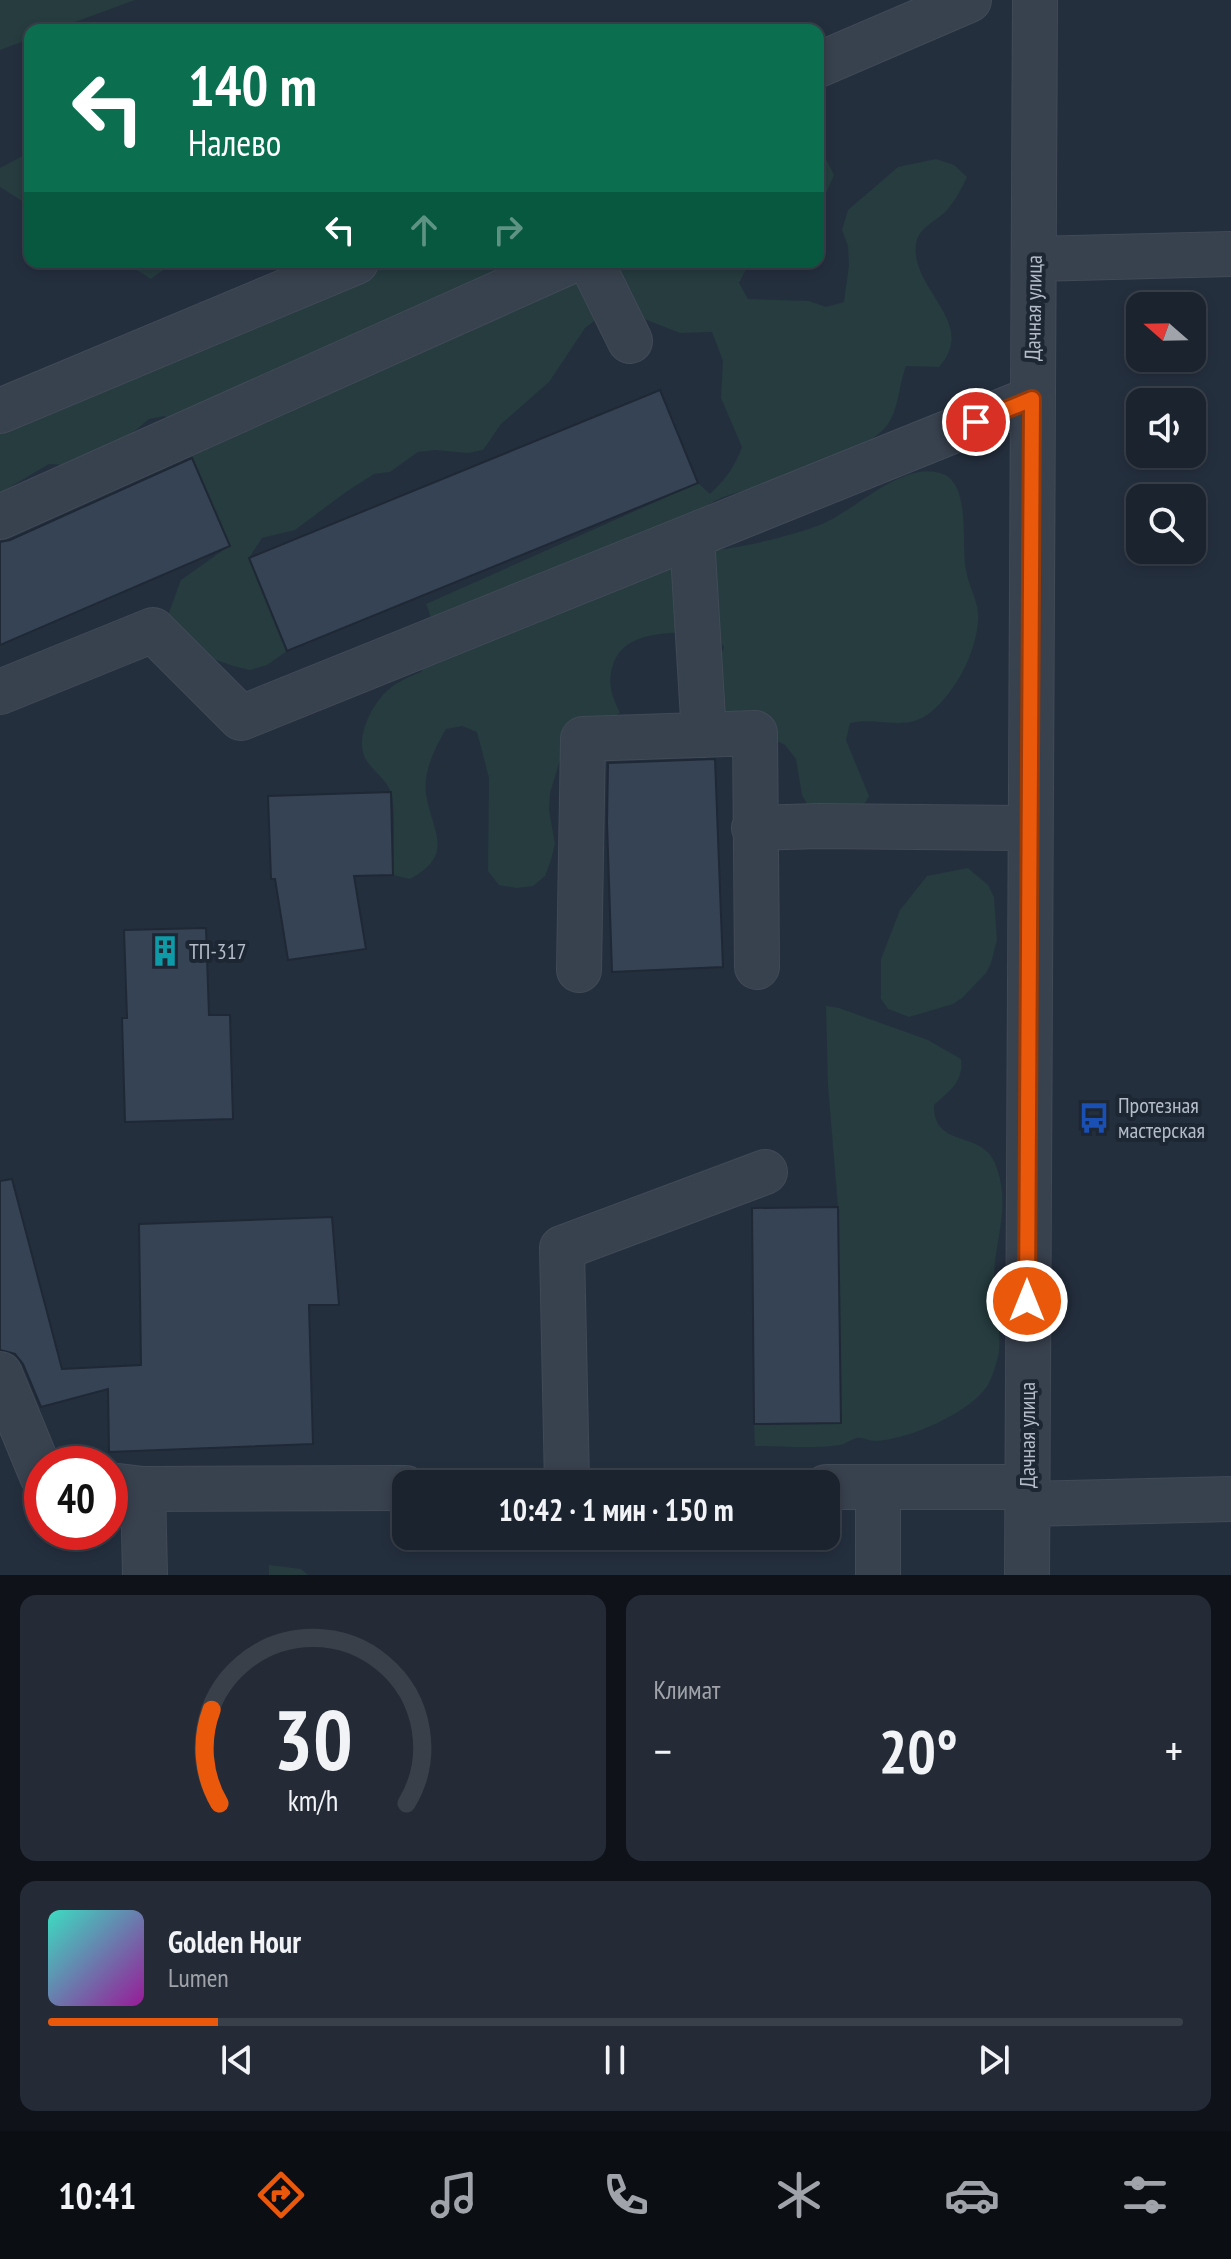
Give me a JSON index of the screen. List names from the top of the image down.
{
  "streets": {
    "street": ["Дачная улица"]
  },
  "places": {
    "building": ["ТП-317"],
    "bus stop": ["Протезная мастерская"]
  },
  "north": "left",
  "page": {
    "turn": ["140 m", "Налево"],
    "limit": "40",
    "trip": "10:42 · 1 мин · 150 m",
    "tile": "Климат",
    "heat": ["−", "20°", "+"],
    "song": ["Golden Hour", "Lumen"],
    "tabs": "10:41",
    "gauge": ["30", "km/h"]
  }
}
